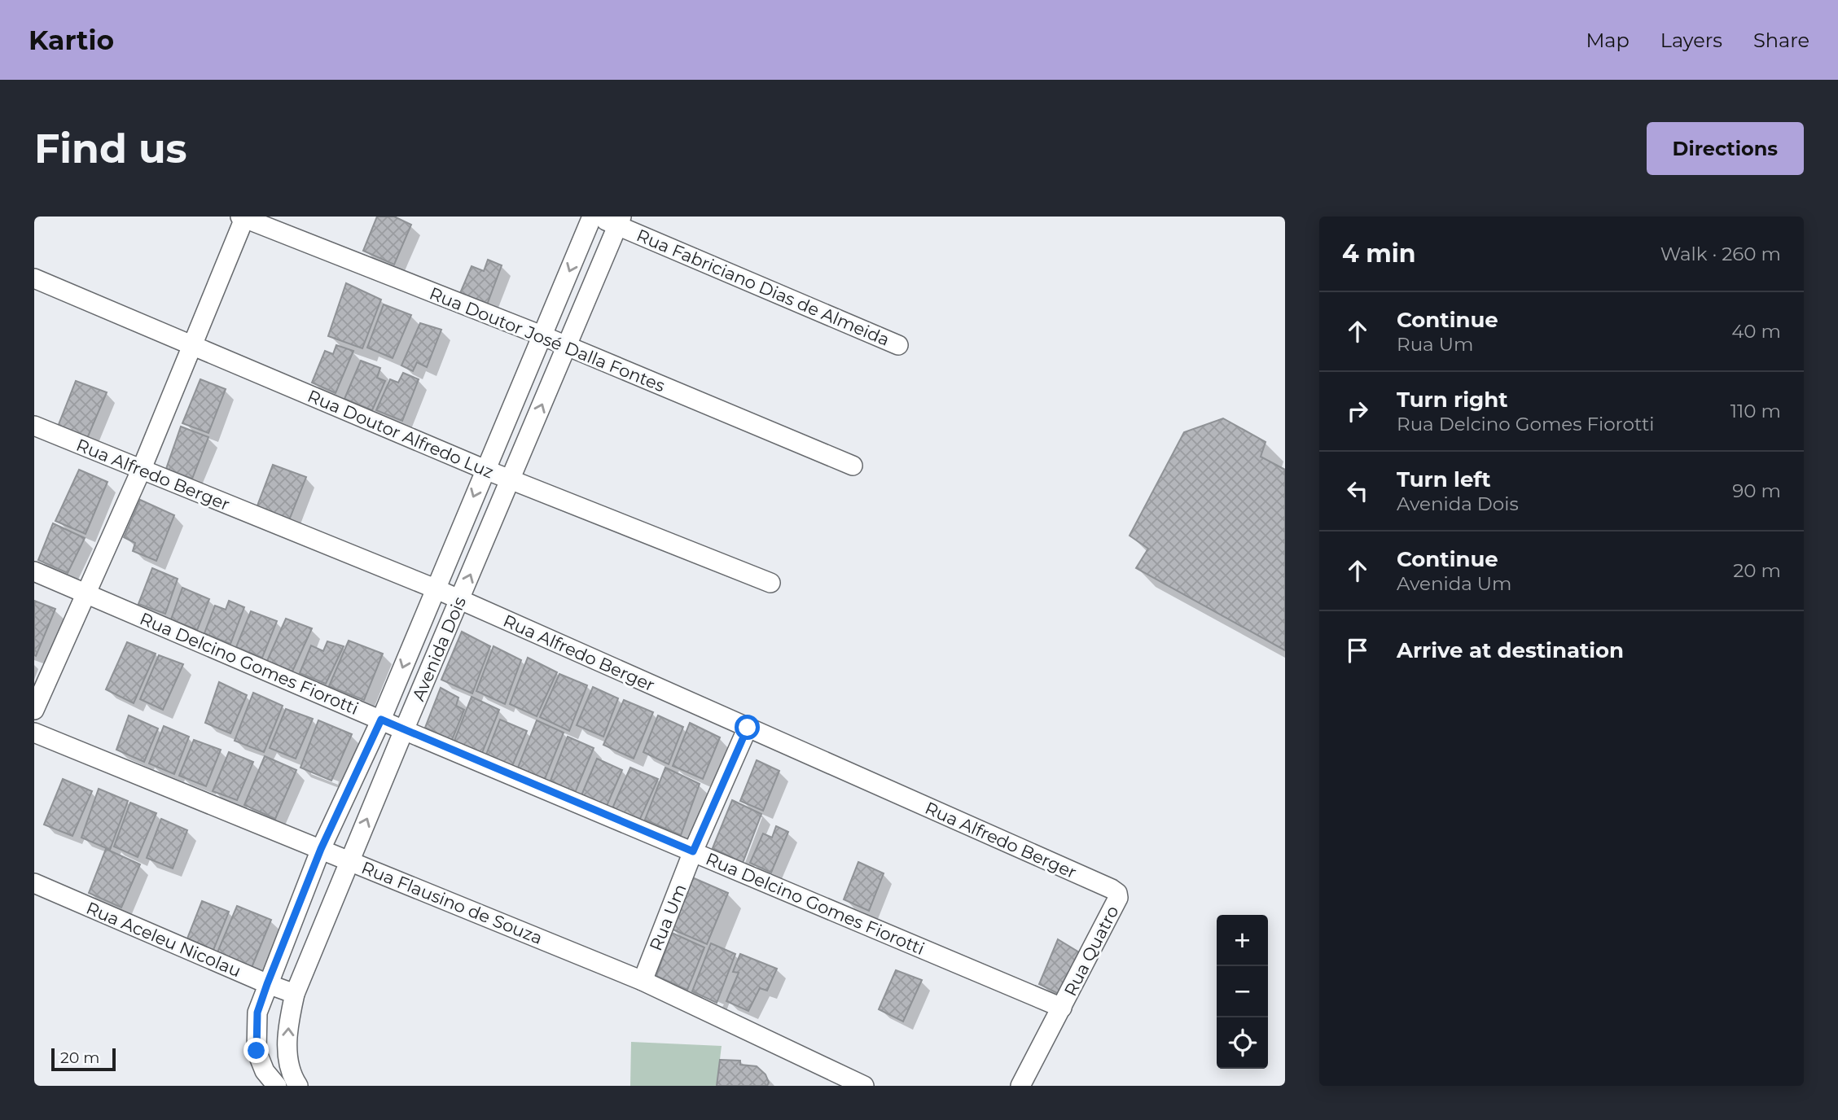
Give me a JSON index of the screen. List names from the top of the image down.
{
  "streets": {
    "street": [
      "Rua Fabriciano Dias de Almeida",
      "Rua Doutor José Dalla Fontes",
      "Rua Doutor Alfredo Luz",
      "Rua Alfredo Berger",
      "Avenida Dois",
      "Rua Delcino Gomes Fiorotti",
      "Rua Flausino de Souza",
      "Rua Um",
      "Rua Aceleu Nicolau",
      "Rua Quatro"
    ]
  },
  "crossings": [
    ["Rua Fabriciano Dias de Almeida", "Avenida Dois"],
    ["Rua Doutor José Dalla Fontes", "Avenida Dois"],
    ["Rua Doutor Alfredo Luz", "Avenida Dois"],
    ["Rua Alfredo Berger", "Avenida Dois"],
    ["Rua Alfredo Berger", "Rua Um"],
    ["Rua Alfredo Berger", "Rua Quatro"],
    ["Avenida Dois", "Rua Delcino Gomes Fiorotti"],
    ["Avenida Dois", "Rua Flausino de Souza"],
    ["Avenida Dois", "Rua Aceleu Nicolau"],
    ["Rua Delcino Gomes Fiorotti", "Rua Um"],
    ["Rua Delcino Gomes Fiorotti", "Rua Quatro"],
    ["Rua Flausino de Souza", "Rua Um"]
  ],
  "scale_bar": "20 m",
  "page": {
    "header": "Kartio",
    "nav": ["Map", "Layers", "Share"],
    "buttons": "Directions",
    "title": "Find us",
    "heading": ["4 min", "Walk · 260 m"],
    "list": [
      ["Continue", "Rua Um", "40 m"],
      ["Turn right", "Rua Delcino Gomes Fiorotti", "110 m"],
      ["Turn left", "Avenida Dois", "90 m"],
      ["Continue", "Avenida Um", "20 m"],
      "Arrive at destination"
    ],
    "map_buttons": ["+", "−"],
    "scale": "20 m"
  }
}
